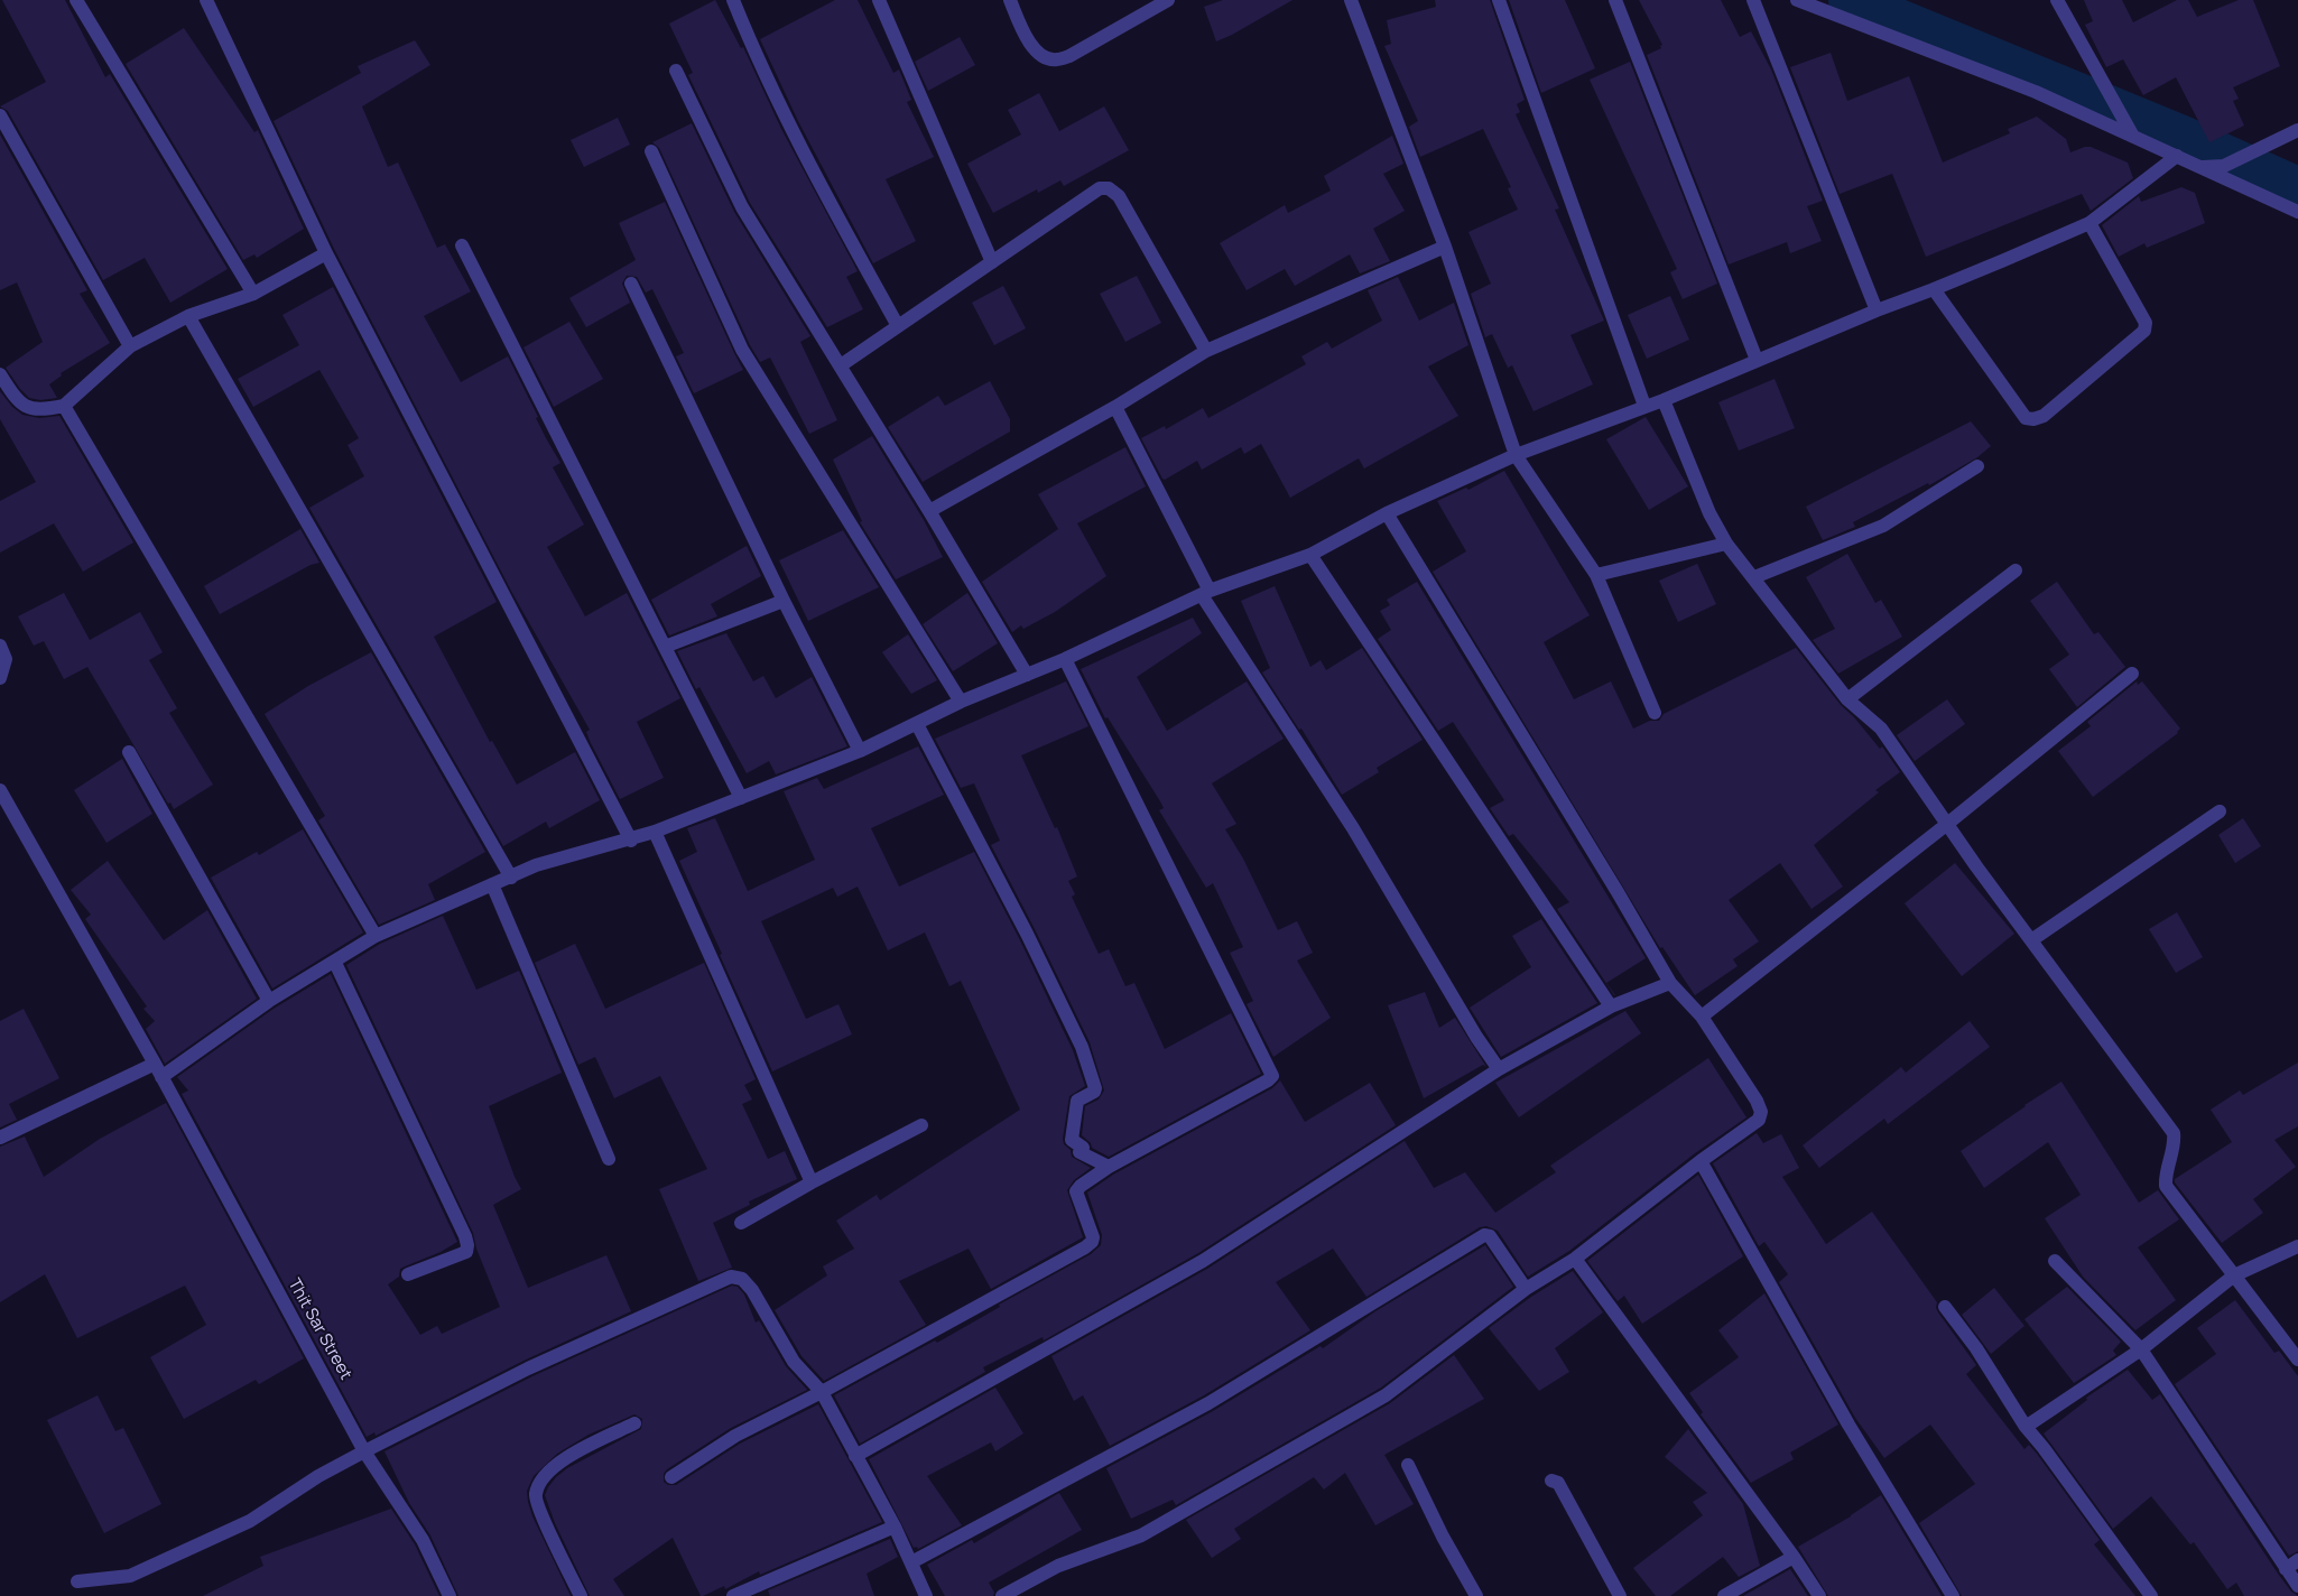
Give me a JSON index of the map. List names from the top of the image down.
{
  "streets": {
    "street": ["Thit Sar Street"]
  }
}
